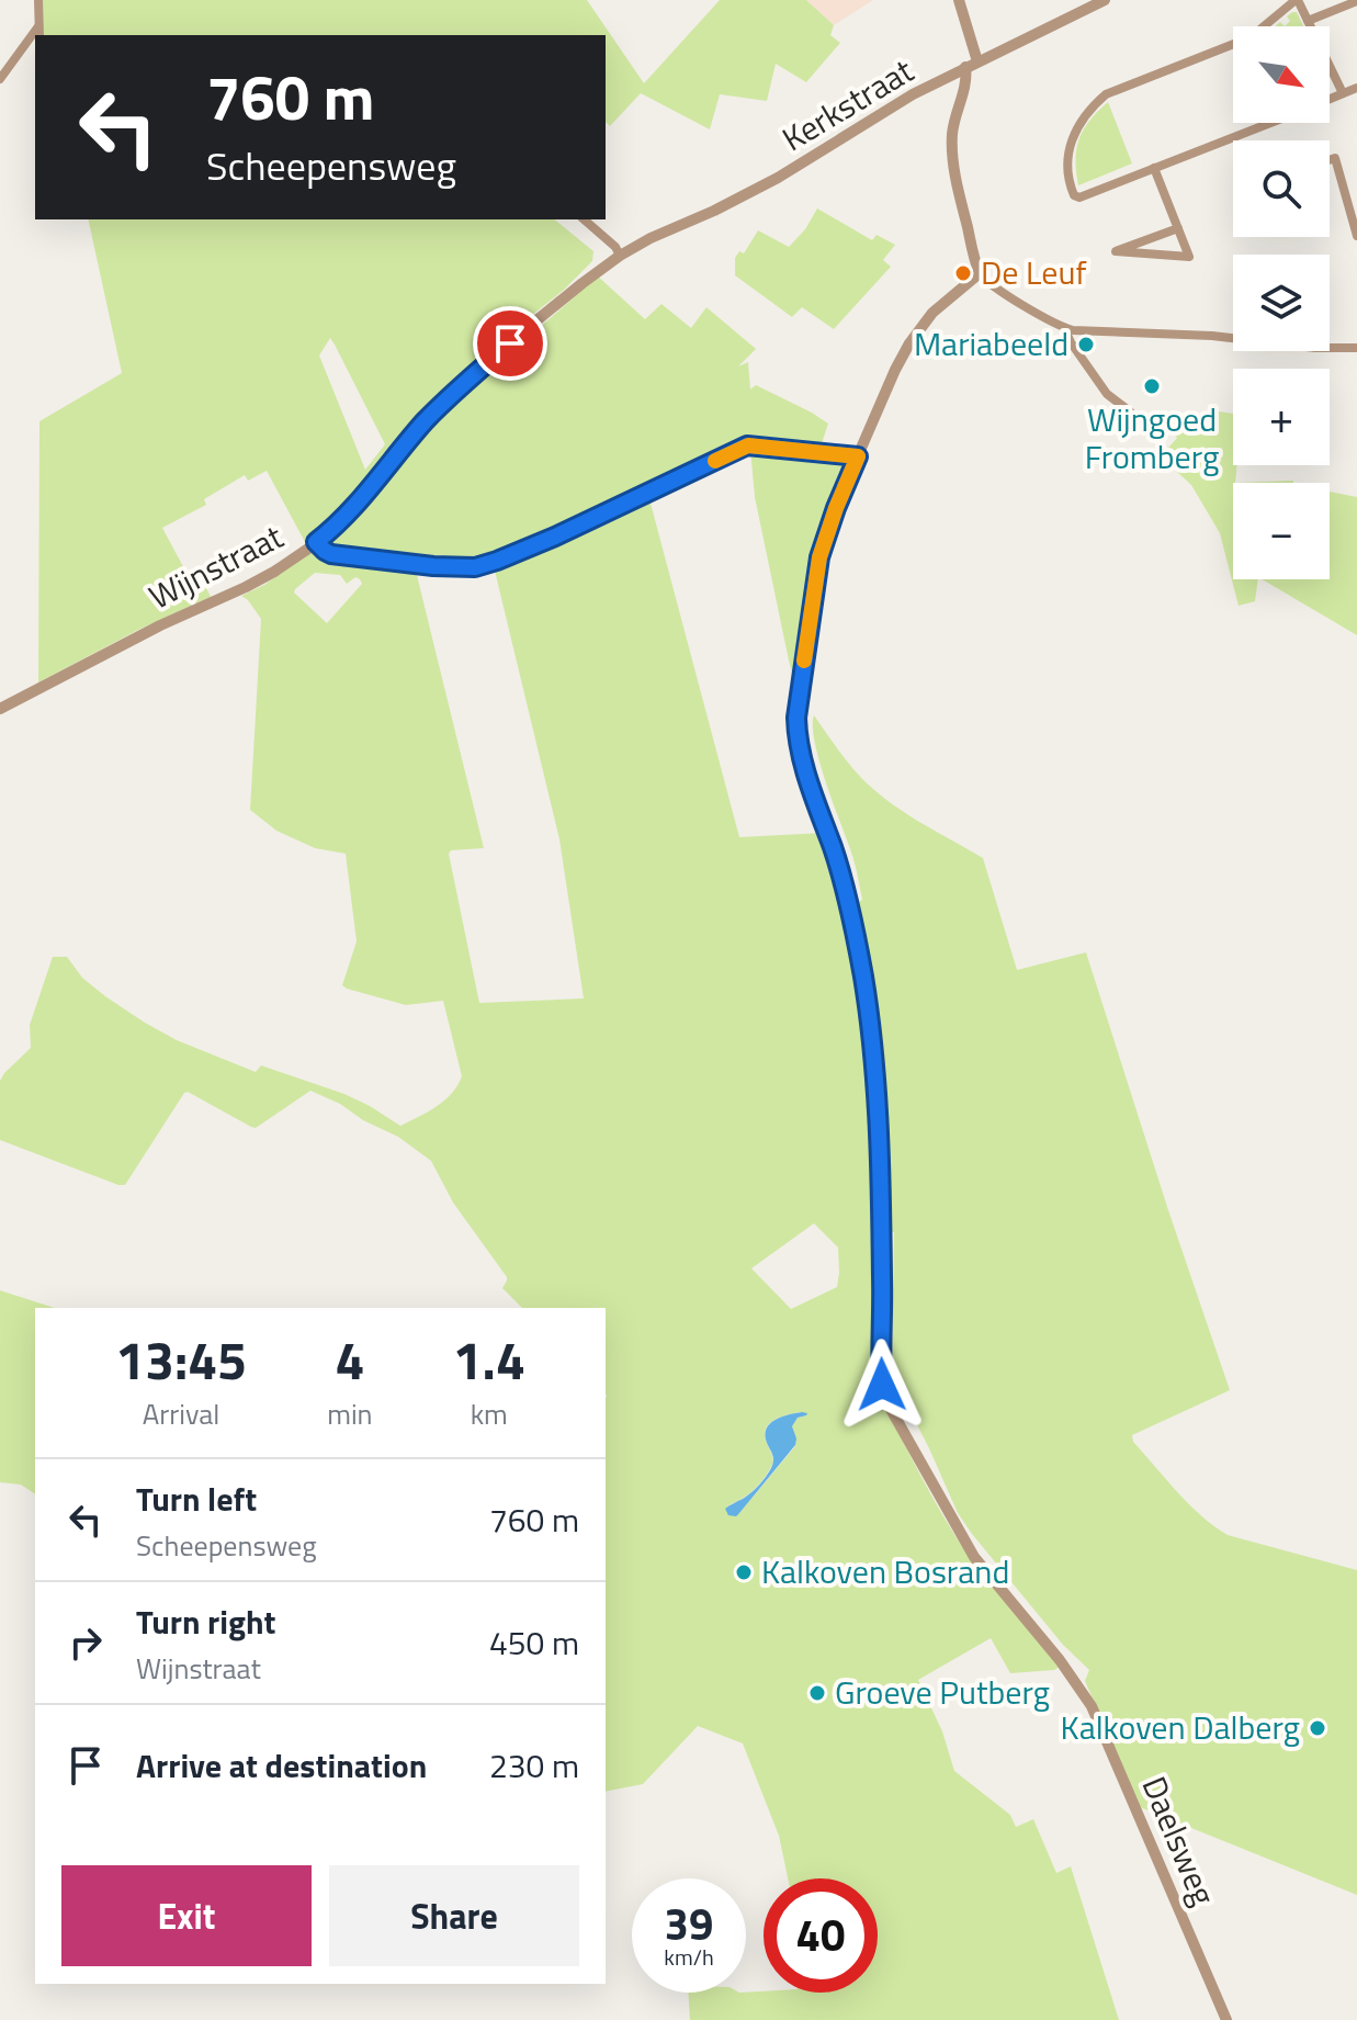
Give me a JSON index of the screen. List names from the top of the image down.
{
  "streets": {
    "street": ["Kerkstraat", "Wijnstraat", "Daelsweg"]
  },
  "crossings": [
    ["Kerkstraat", "Wijnstraat"]
  ],
  "places": [
    "De Leuf",
    "Mariabeeld",
    "Wijngoed Fromberg",
    "Kalkoven Bosrand",
    "Groeve Putberg",
    "Kalkoven Dalberg"
  ],
  "north": "bottom right",
  "page": {
    "map_buttons": ["+", "−"],
    "turn": ["760 m", "Scheepensweg"],
    "eta": [
      "13:45",
      "Arrival",
      "4",
      "min",
      "1.4",
      "km"
    ],
    "list": [
      {
        "name": "Turn left",
        "note": "Scheepensweg",
        "value": "760 m"
      },
      {
        "name": "Turn right",
        "note": "Wijnstraat",
        "value": "450 m"
      },
      {
        "name": "Arrive at destination",
        "value": "230 m"
      }
    ],
    "buttons": ["Exit", "Share"],
    "speed": "39 km/h",
    "limit": "40"
  }
}
